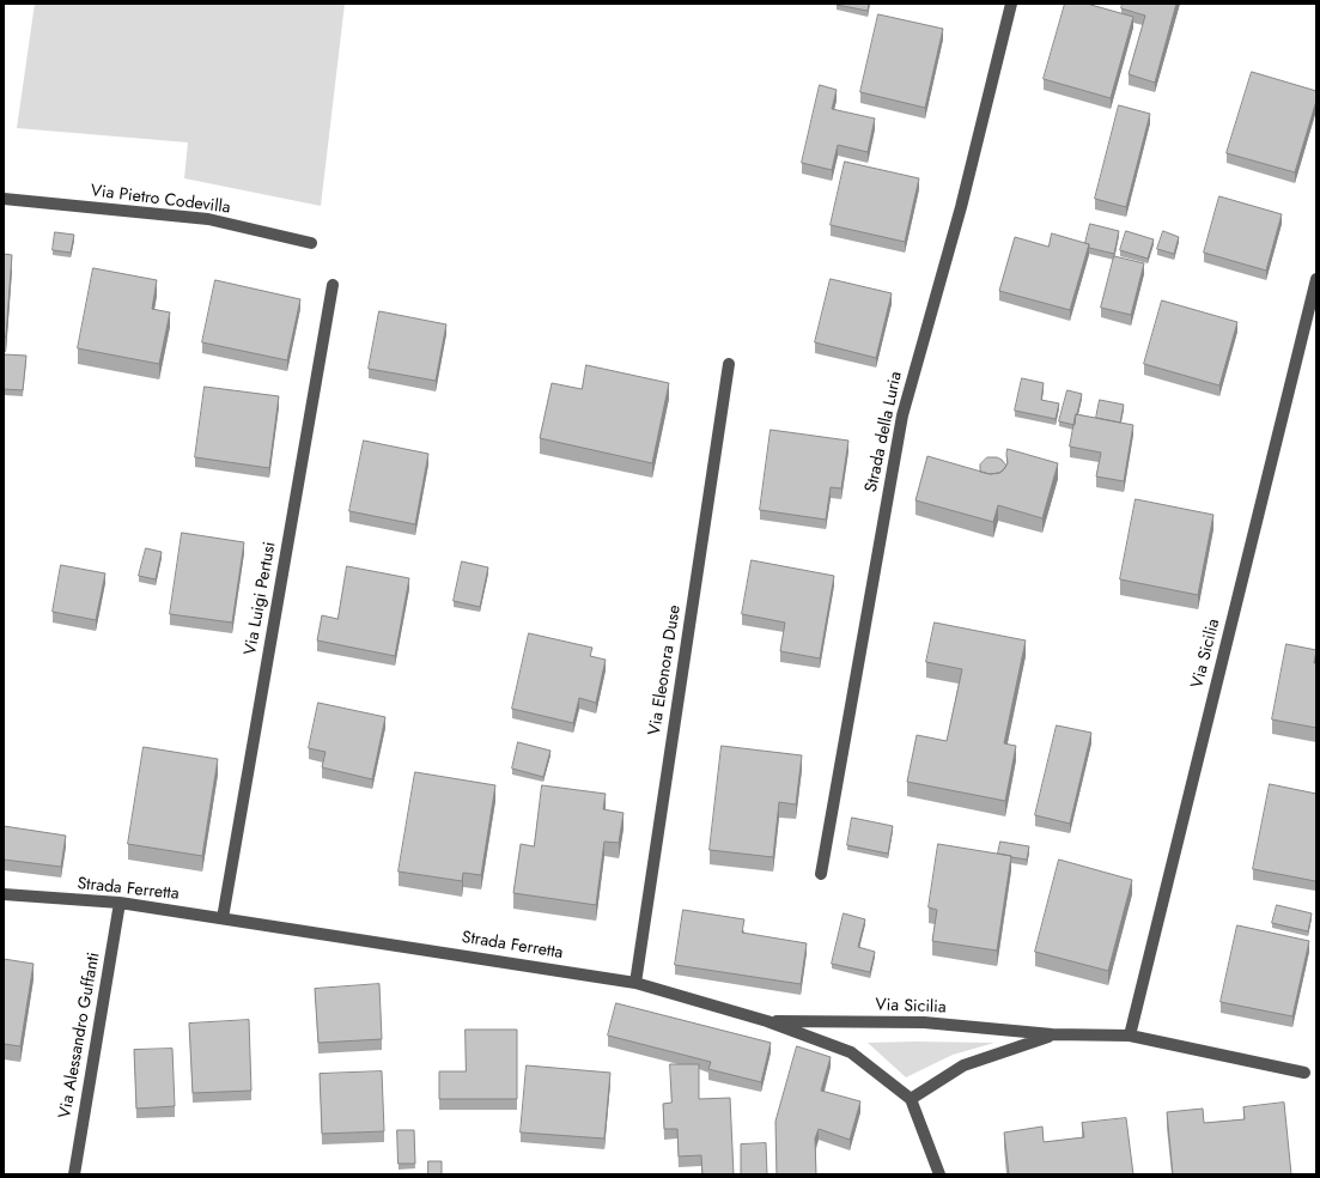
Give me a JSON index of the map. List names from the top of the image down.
{
  "streets": {
    "street": [
      "Via Pietro Codevilla",
      "Strada della Luria",
      "Via Luigi Pertusi",
      "Via Sicilia",
      "Via Eleonora Duse",
      "Strada Ferretta",
      "Via Alessandro Guffanti"
    ]
  },
  "crossings": [
    ["Via Luigi Pertusi", "Strada Ferretta"],
    ["Via Sicilia", "Strada Ferretta"],
    ["Via Eleonora Duse", "Strada Ferretta"],
    ["Strada Ferretta", "Via Alessandro Guffanti"]
  ]
}
